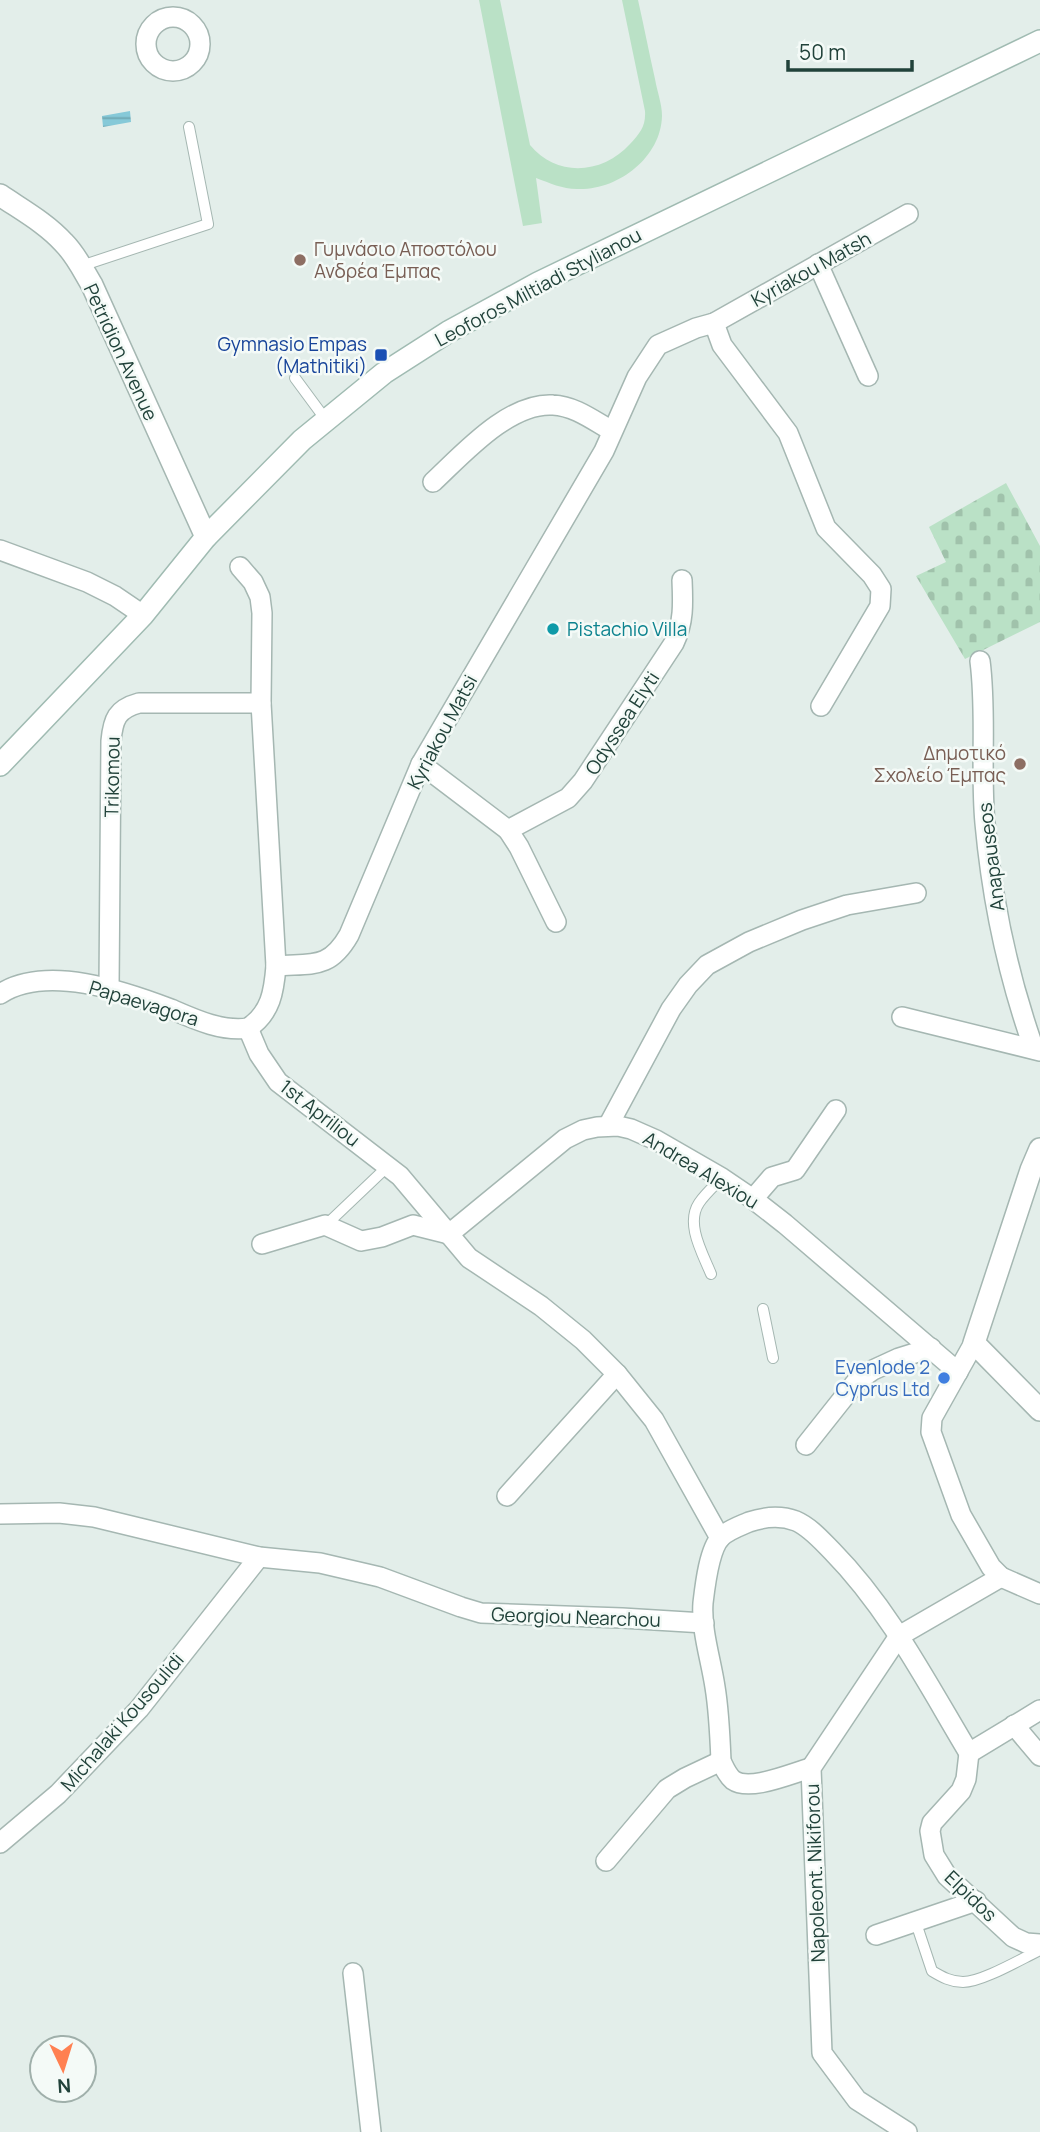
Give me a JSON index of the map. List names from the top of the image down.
{
  "streets": {
    "main road": ["Leoforos Miltiadi Stylianou", "Petridion Avenue"],
    "street": [
      "Kyriakou Matsh",
      "Odyssea Elyti",
      "Kyriakou Matsi",
      "Trikomou",
      "Anapauseos",
      "Papaevagora",
      "1st Apriliou",
      "Andrea Alexiou",
      "Georgiou Nearchou",
      "Michalaki Kousoulidi",
      "Napoleont. Nikiforou",
      "Elpidos"
    ]
  },
  "crossings": [
    ["Kyriakou Matsh", "Kyriakou Matsi"],
    ["Leoforos Miltiadi Stylianou", "Petridion Avenue"],
    ["Trikomou", "Papaevagora"],
    ["Papaevagora", "1st Apriliou"],
    ["1st Apriliou", "Andrea Alexiou"],
    ["Georgiou Nearchou", "Michalaki Kousoulidi"]
  ],
  "places": {
    "other": [
      "Γυμνάσιο Αποστόλου Ανδρέα Έμπας",
      "Pistachio Villa",
      "Δημοτικό Σχολείο Έμπας",
      "Evenlode 2 Cyprus Ltd"
    ],
    "transit": ["Gymnasio Empas (Mathitiki)"]
  },
  "scale_bar": "50 m",
  "north": "bottom"
}
